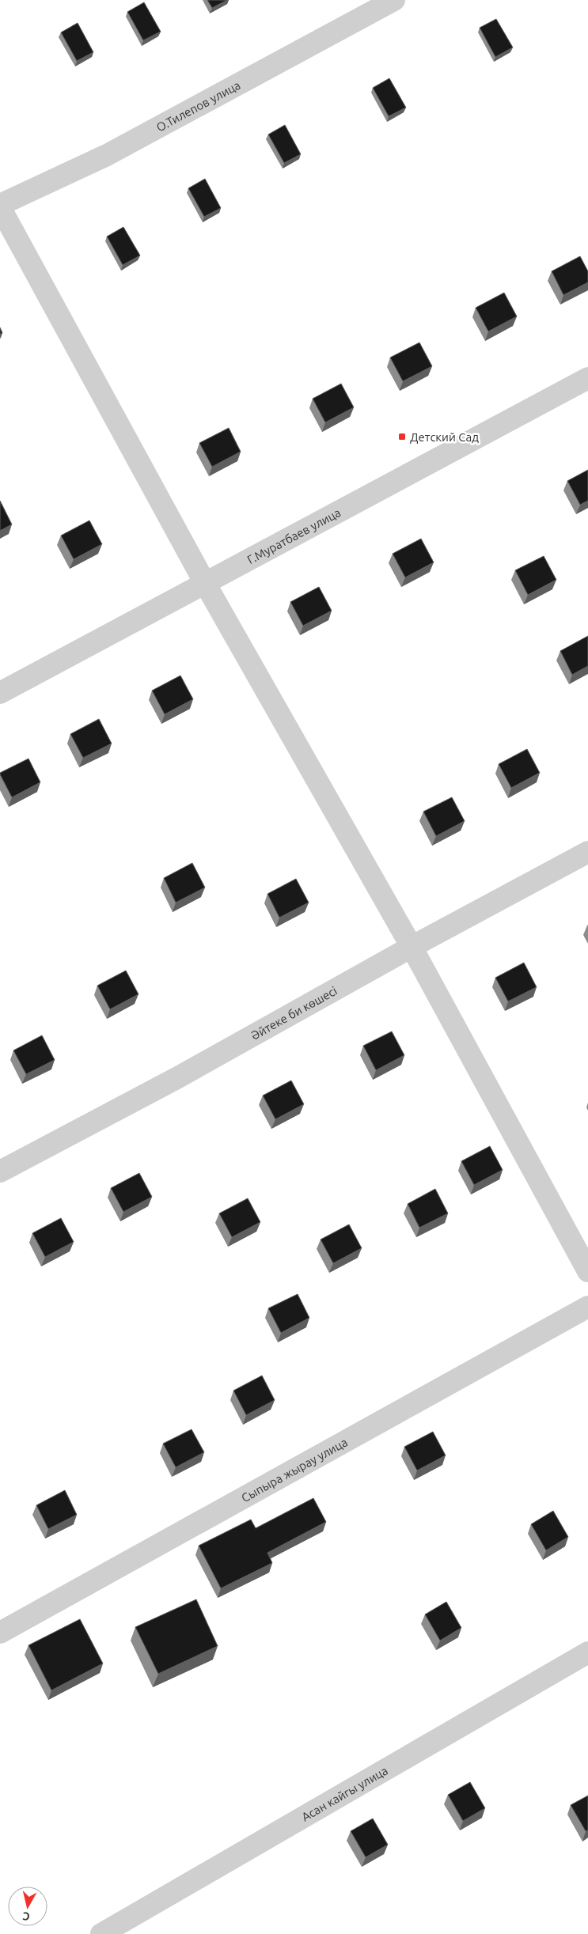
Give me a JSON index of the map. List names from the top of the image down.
{
  "streets": {
    "street": [
      "О.Тилепов улица",
      "Г.Муратбаев улица",
      "Әйтеке би көшесі",
      "Сыпыра жырау улица",
      "Асан кайгы улица"
    ]
  },
  "places": {
    "transit": ["Детский Сад"]
  },
  "north": "bottom"
}
